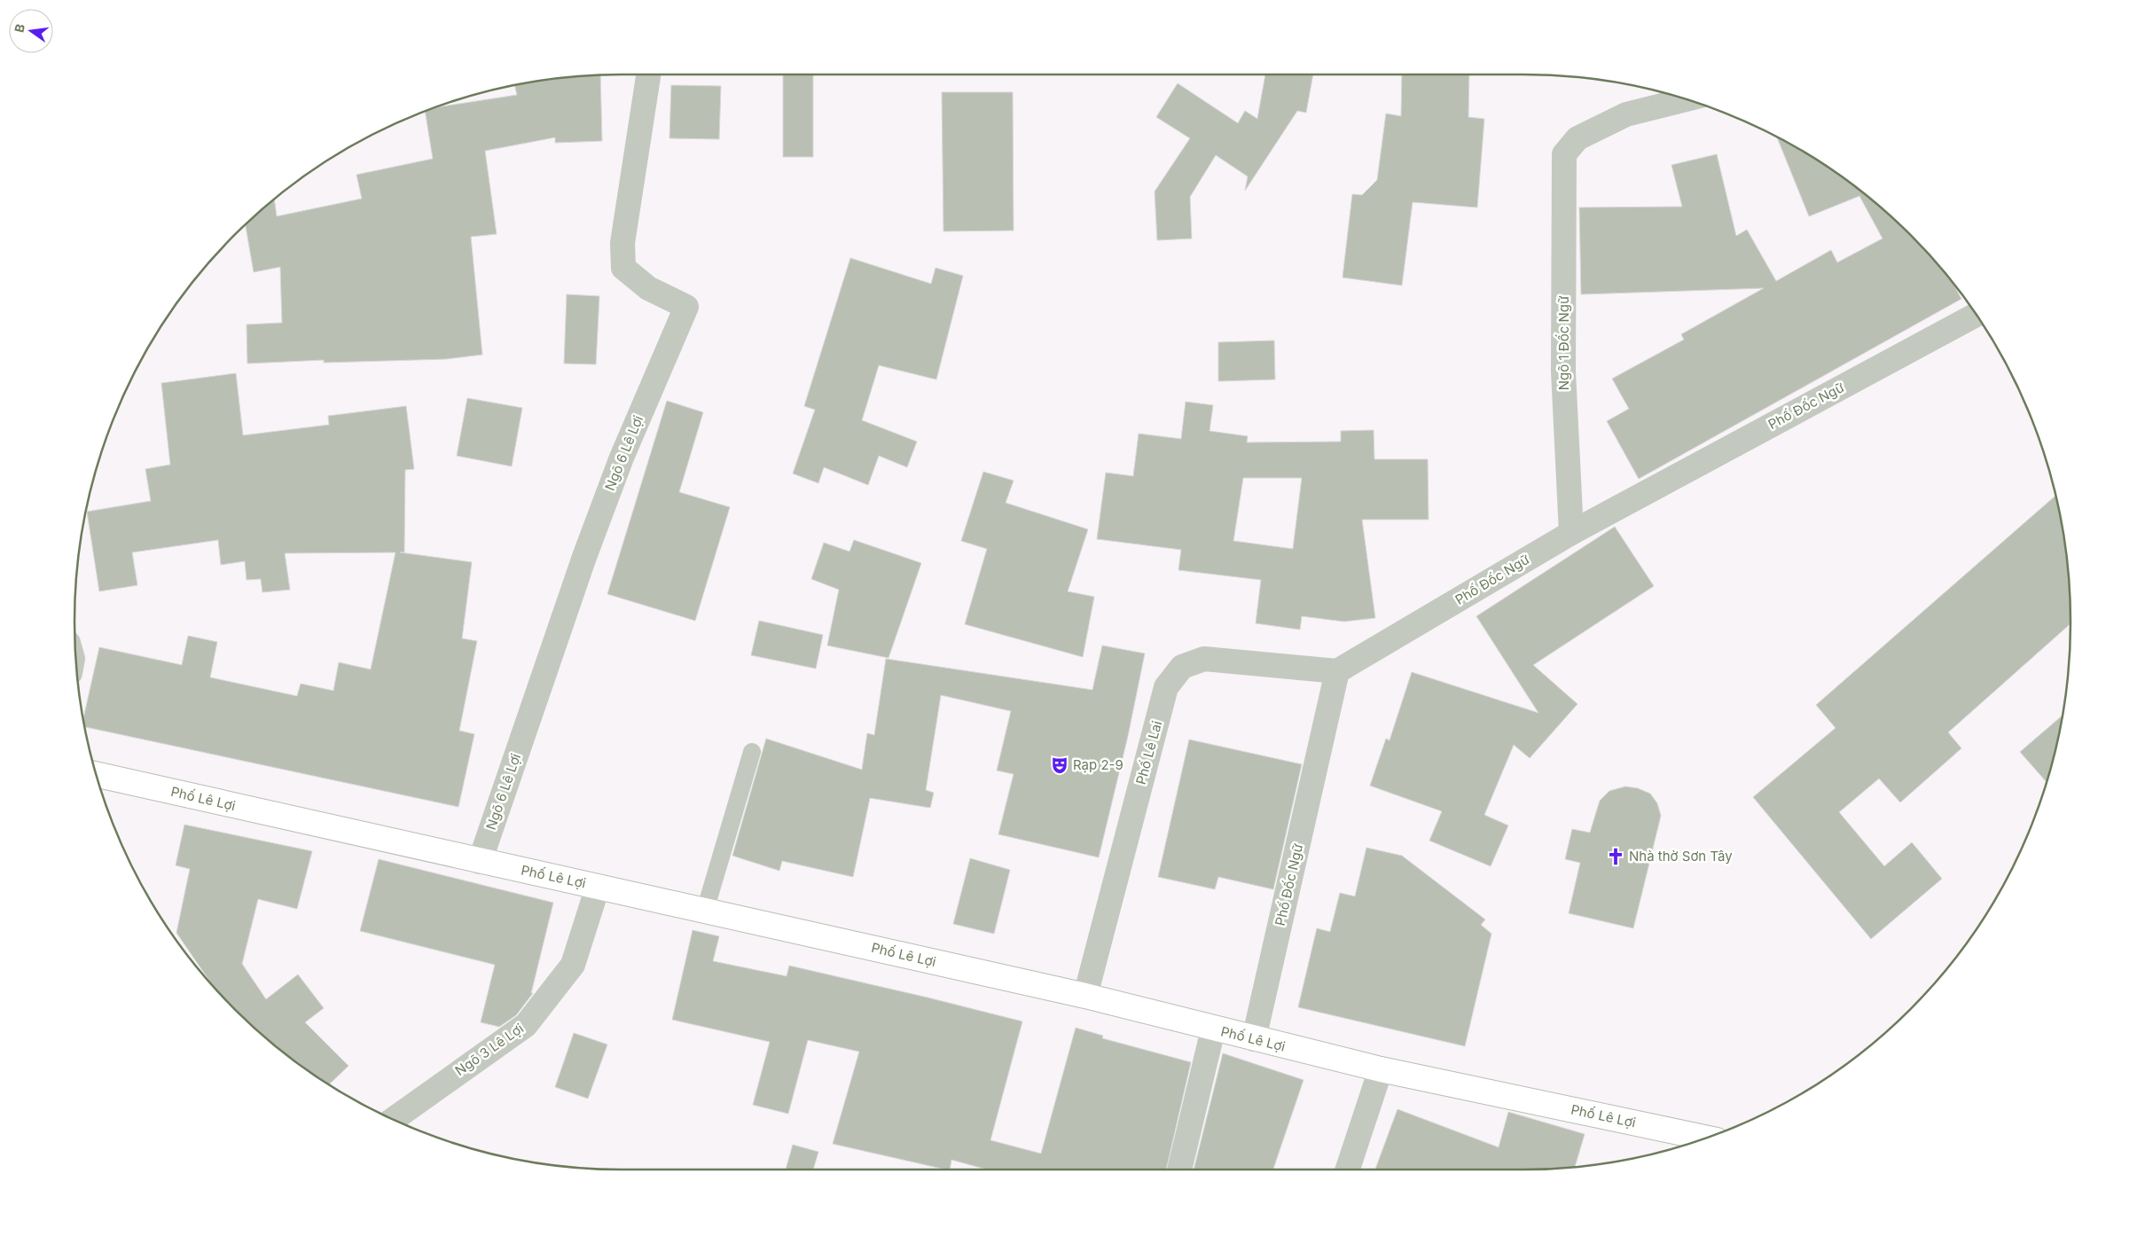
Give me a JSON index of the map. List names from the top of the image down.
{
  "streets": {
    "main road": ["Phố Lê Lợi"],
    "street": [
      "Ngõ 1 Đốc Ngữ",
      "Phố Đốc Ngữ",
      "Ngõ 6 Lê Lợi",
      "Phố Lê Lai",
      "Ngõ 3 Lê Lợi"
    ]
  },
  "crossings": [
    ["Ngõ 1 Đốc Ngữ", "Phố Đốc Ngữ"],
    ["Phố Đốc Ngữ", "Phố Lê Lai"],
    ["Phố Đốc Ngữ", "Phố Lê Lợi"],
    ["Ngõ 6 Lê Lợi", "Phố Lê Lợi"],
    ["Phố Lê Lai", "Phố Lê Lợi"],
    ["Phố Lê Lợi", "Ngõ 3 Lê Lợi"]
  ],
  "places": {
    "theatre": ["Rạp 2-9"],
    "church": ["Nhà thờ Sơn Tây"]
  },
  "north": "left"
}
